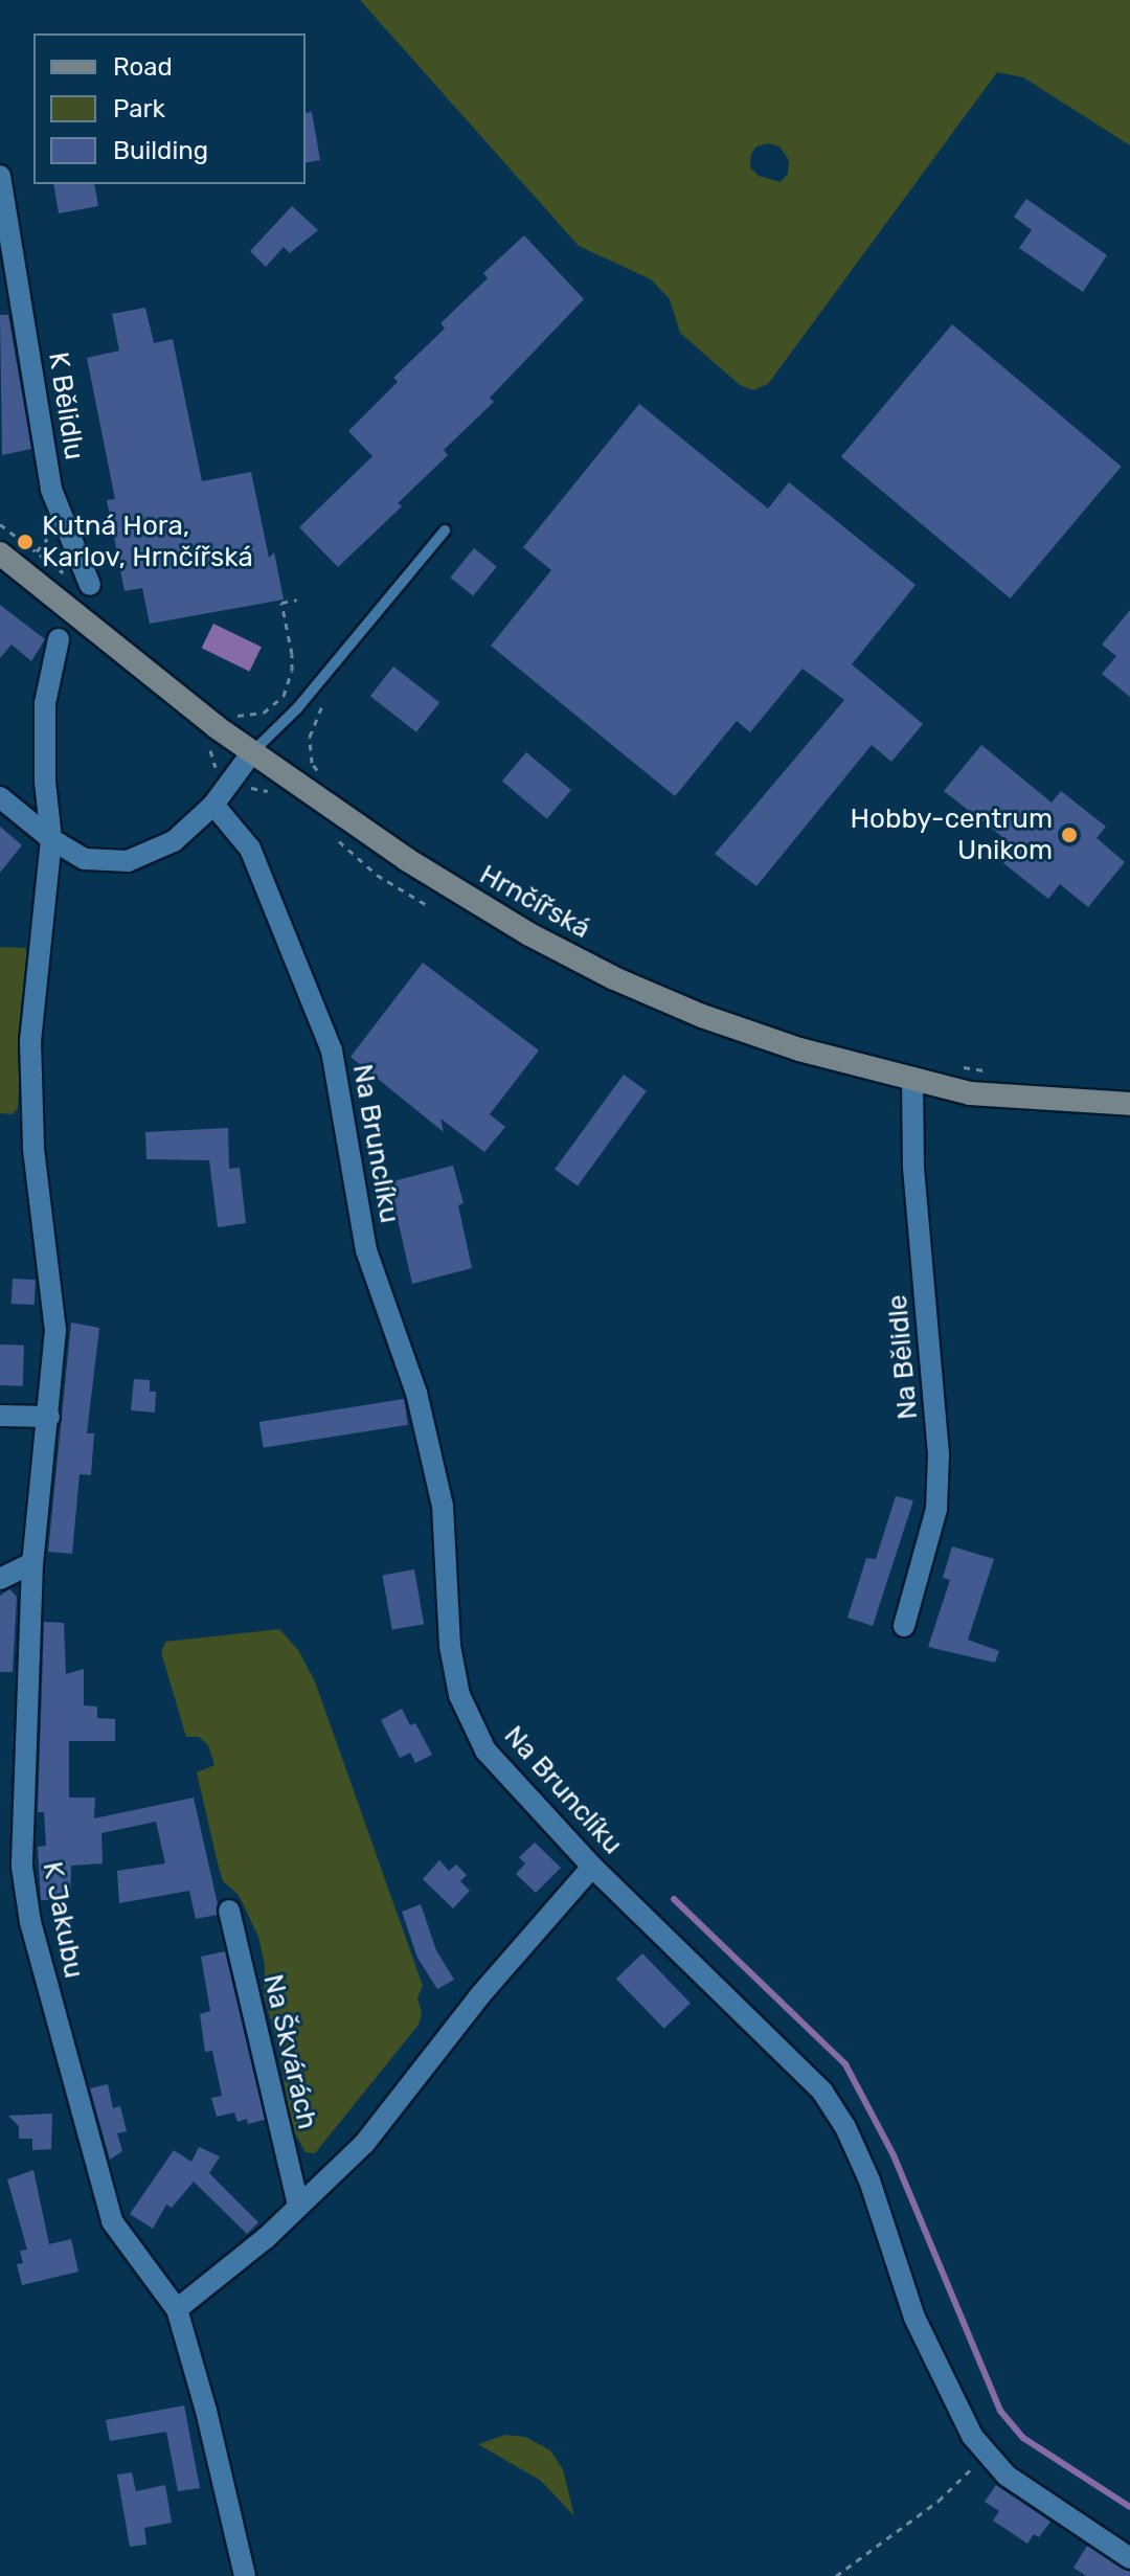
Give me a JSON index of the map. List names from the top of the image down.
{
  "streets": {
    "main road": ["Hrnčířská"],
    "street": [
      "K Bělidlu",
      "Na Brunclíku",
      "Na Bělidle",
      "K Jakubu",
      "Na Škvárách"
    ]
  },
  "crossings": [
    ["Hrnčířská", "Na Bělidle"]
  ],
  "places": ["Kutná Hora, Karlov, Hrnčířská", "Hobby-centrum Unikom"],
  "legend": ["Road", "Park", "Building"]
}
